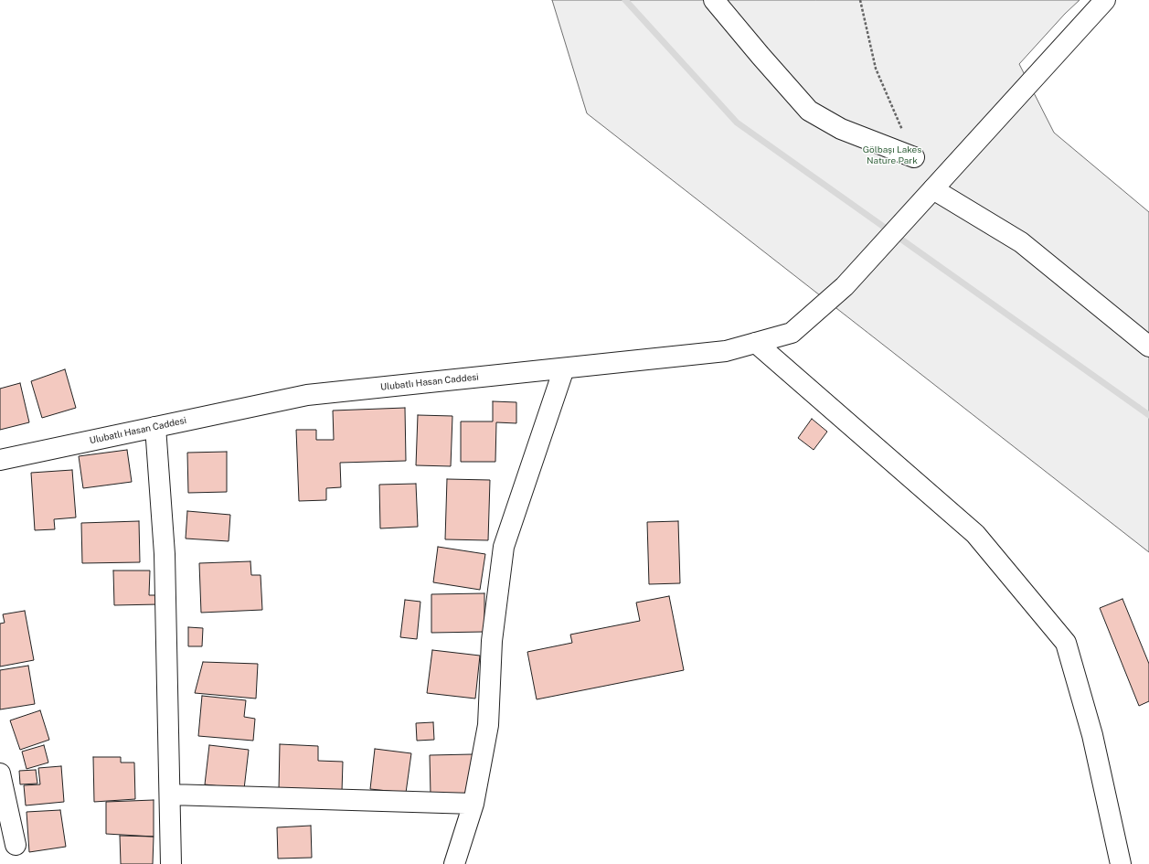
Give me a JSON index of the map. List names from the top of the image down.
{
  "streets": {
    "street": ["Ulubatlı Hasan Caddesi"]
  },
  "parks": ["Gölbaşı Lakes Nature Park"]
}
